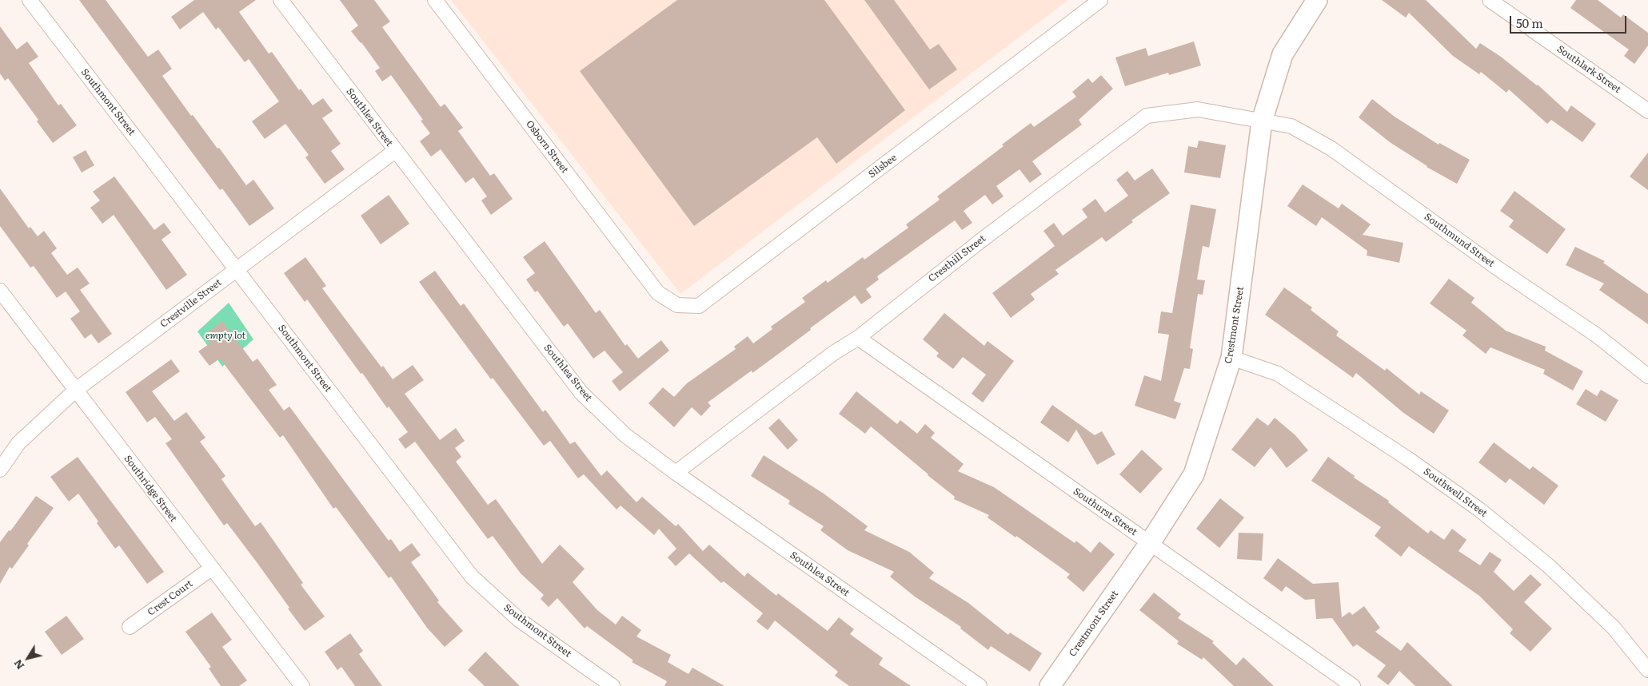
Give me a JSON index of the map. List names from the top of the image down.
{
  "streets": {
    "street": [
      "Southlark Street",
      "Southmont Street",
      "Southlea Street",
      "Osborn Street",
      "Silsbee",
      "Southmund Street",
      "Cresthill Street",
      "Crestville Street",
      "Crestmont Street",
      "Southridge Street",
      "Southwell Street",
      "Southurst Street",
      "Crest Court"
    ]
  },
  "crossings": [
    ["Southmont Street", "Crestville Street"],
    ["Southlea Street", "Cresthill Street"],
    ["Southlea Street", "Crestville Street"],
    ["Osborn Street", "Silsbee"],
    ["Southmund Street", "Cresthill Street"],
    ["Southmund Street", "Crestmont Street"],
    ["Cresthill Street", "Crestmont Street"],
    ["Cresthill Street", "Southurst Street"],
    ["Crestville Street", "Southridge Street"],
    ["Crestmont Street", "Southwell Street"],
    ["Crestmont Street", "Southurst Street"],
    ["Southridge Street", "Crest Court"]
  ],
  "parks": ["empty lot"],
  "scale_bar": "50 m",
  "north": "bottom left"
}
